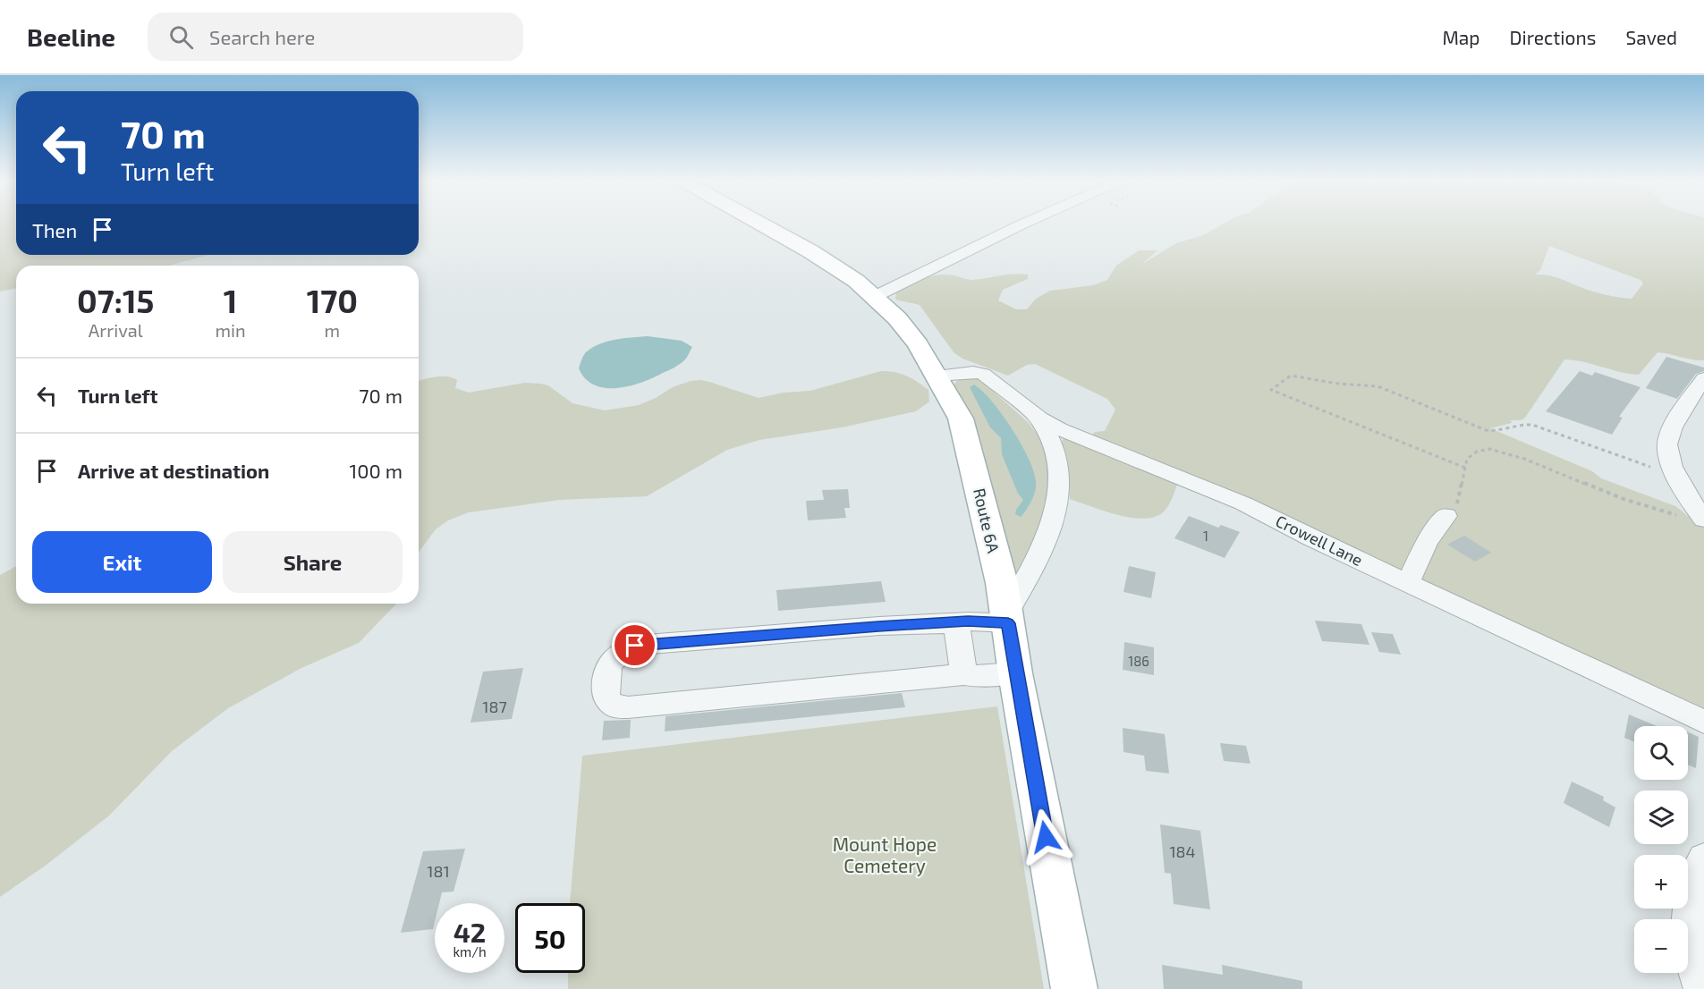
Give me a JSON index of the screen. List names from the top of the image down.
{
  "streets": {
    "main road": ["Route 6A"],
    "street": ["Crowell Lane"]
  },
  "crossings": [
    ["Route 6A", "Crowell Lane"]
  ],
  "parks": ["Mount Hope Cemetery"],
  "house_numbers": [
    "1",
    "186",
    "187",
    "184",
    "181"
  ],
  "page": {
    "header": "Beeline",
    "search": "Search here",
    "nav": ["Map", "Directions", "Saved"],
    "turn": ["70 m", "Turn left"],
    "then": "Then",
    "eta": [
      "07:15",
      "Arrival",
      "1",
      "min",
      "170",
      "m"
    ],
    "list": [
      {
        "name": "Turn left",
        "value": "70 m"
      },
      {
        "name": "Arrive at destination",
        "value": "100 m"
      }
    ],
    "buttons": ["Exit", "Share"],
    "map_buttons": ["+", "−"],
    "speed": "42 km/h",
    "limit": "50"
  }
}
